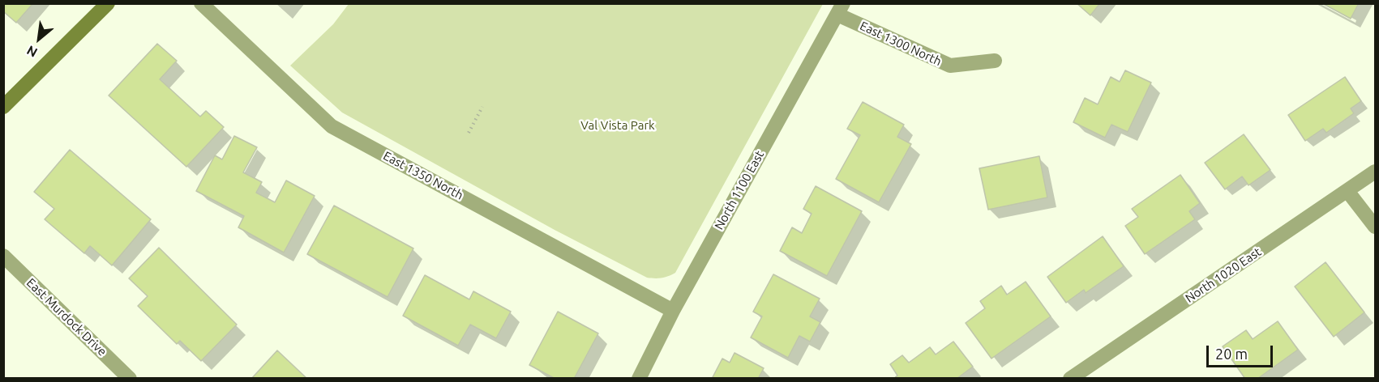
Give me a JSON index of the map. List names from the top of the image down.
{
  "streets": {
    "street": [
      "East 1300 North",
      "East 1350 North",
      "North 1100 East",
      "North 1020 East",
      "East Murdock Drive"
    ]
  },
  "crossings": [
    ["East 1300 North", "North 1100 East"],
    ["East 1350 North", "North 1100 East"]
  ],
  "parks": ["Val Vista Park"],
  "scale_bar": "20 m",
  "north": "bottom left"
}
